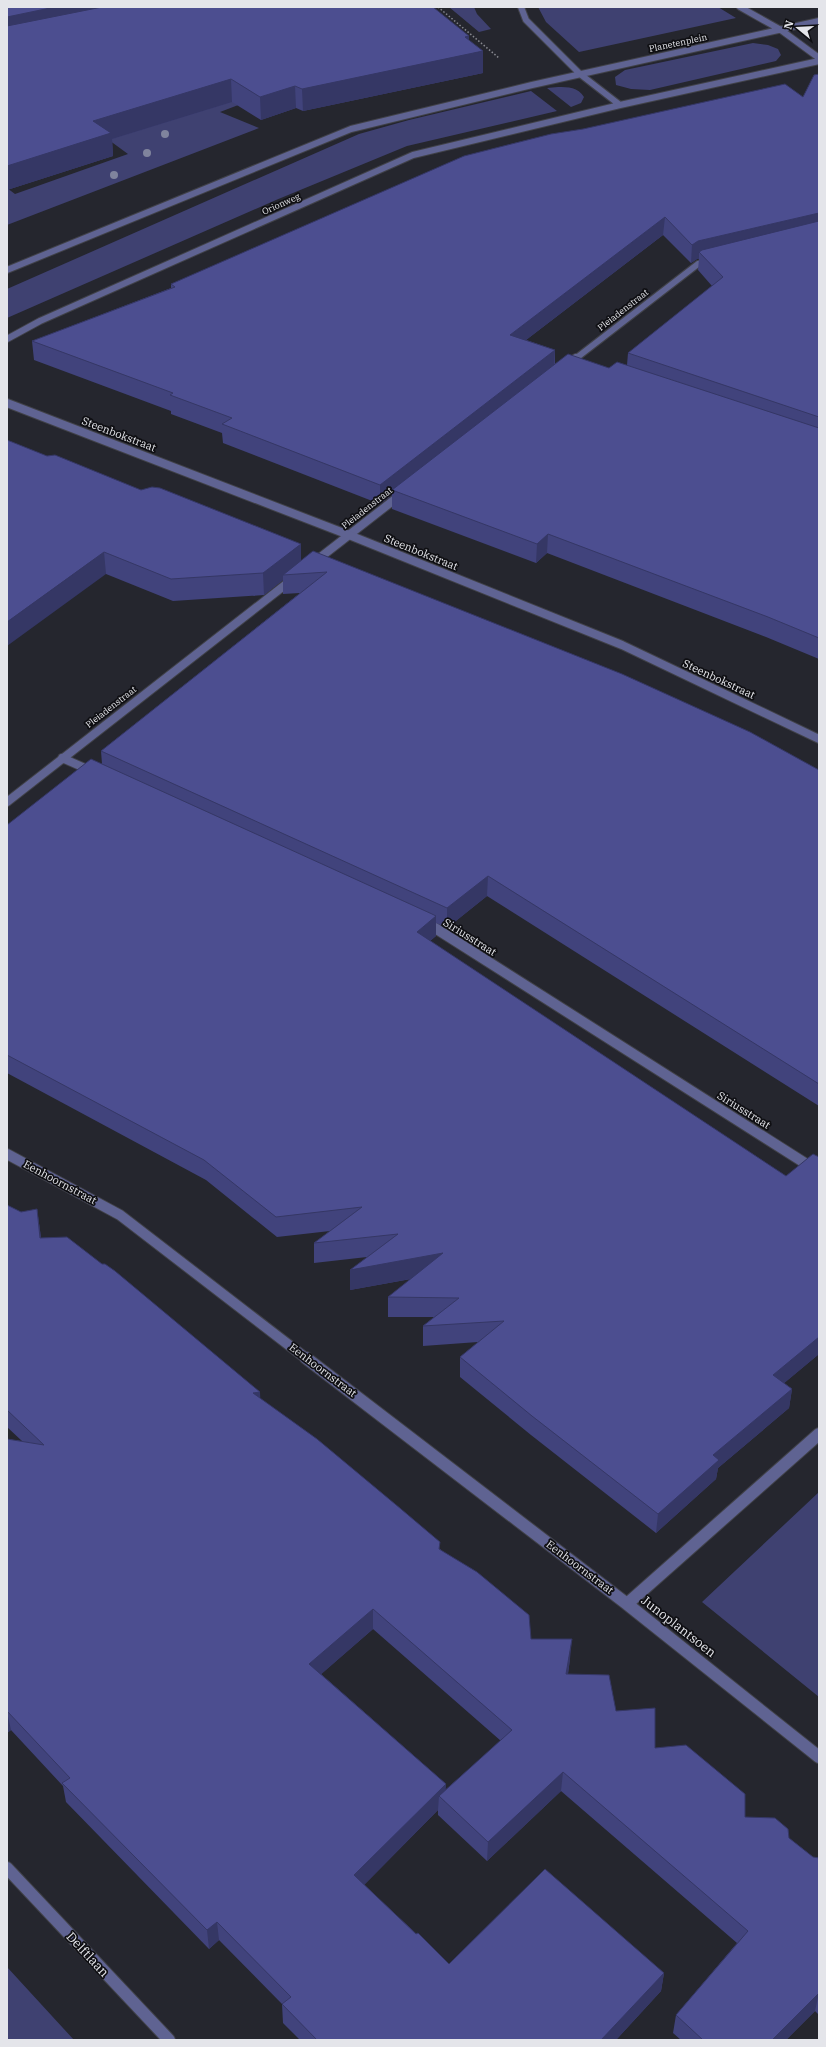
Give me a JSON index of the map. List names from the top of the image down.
{
  "streets": {
    "street": [
      "Planetenplein",
      "Orionweg",
      "Pleiadenstraat",
      "Steenbokstraat",
      "Siriusstraat",
      "Eenhoornstraat",
      "Junoplantsoen",
      "Delftlaan"
    ]
  },
  "crossings": [
    ["Pleiadenstraat", "Steenbokstraat"],
    ["Eenhoornstraat", "Junoplantsoen"]
  ],
  "north": "left"
}
